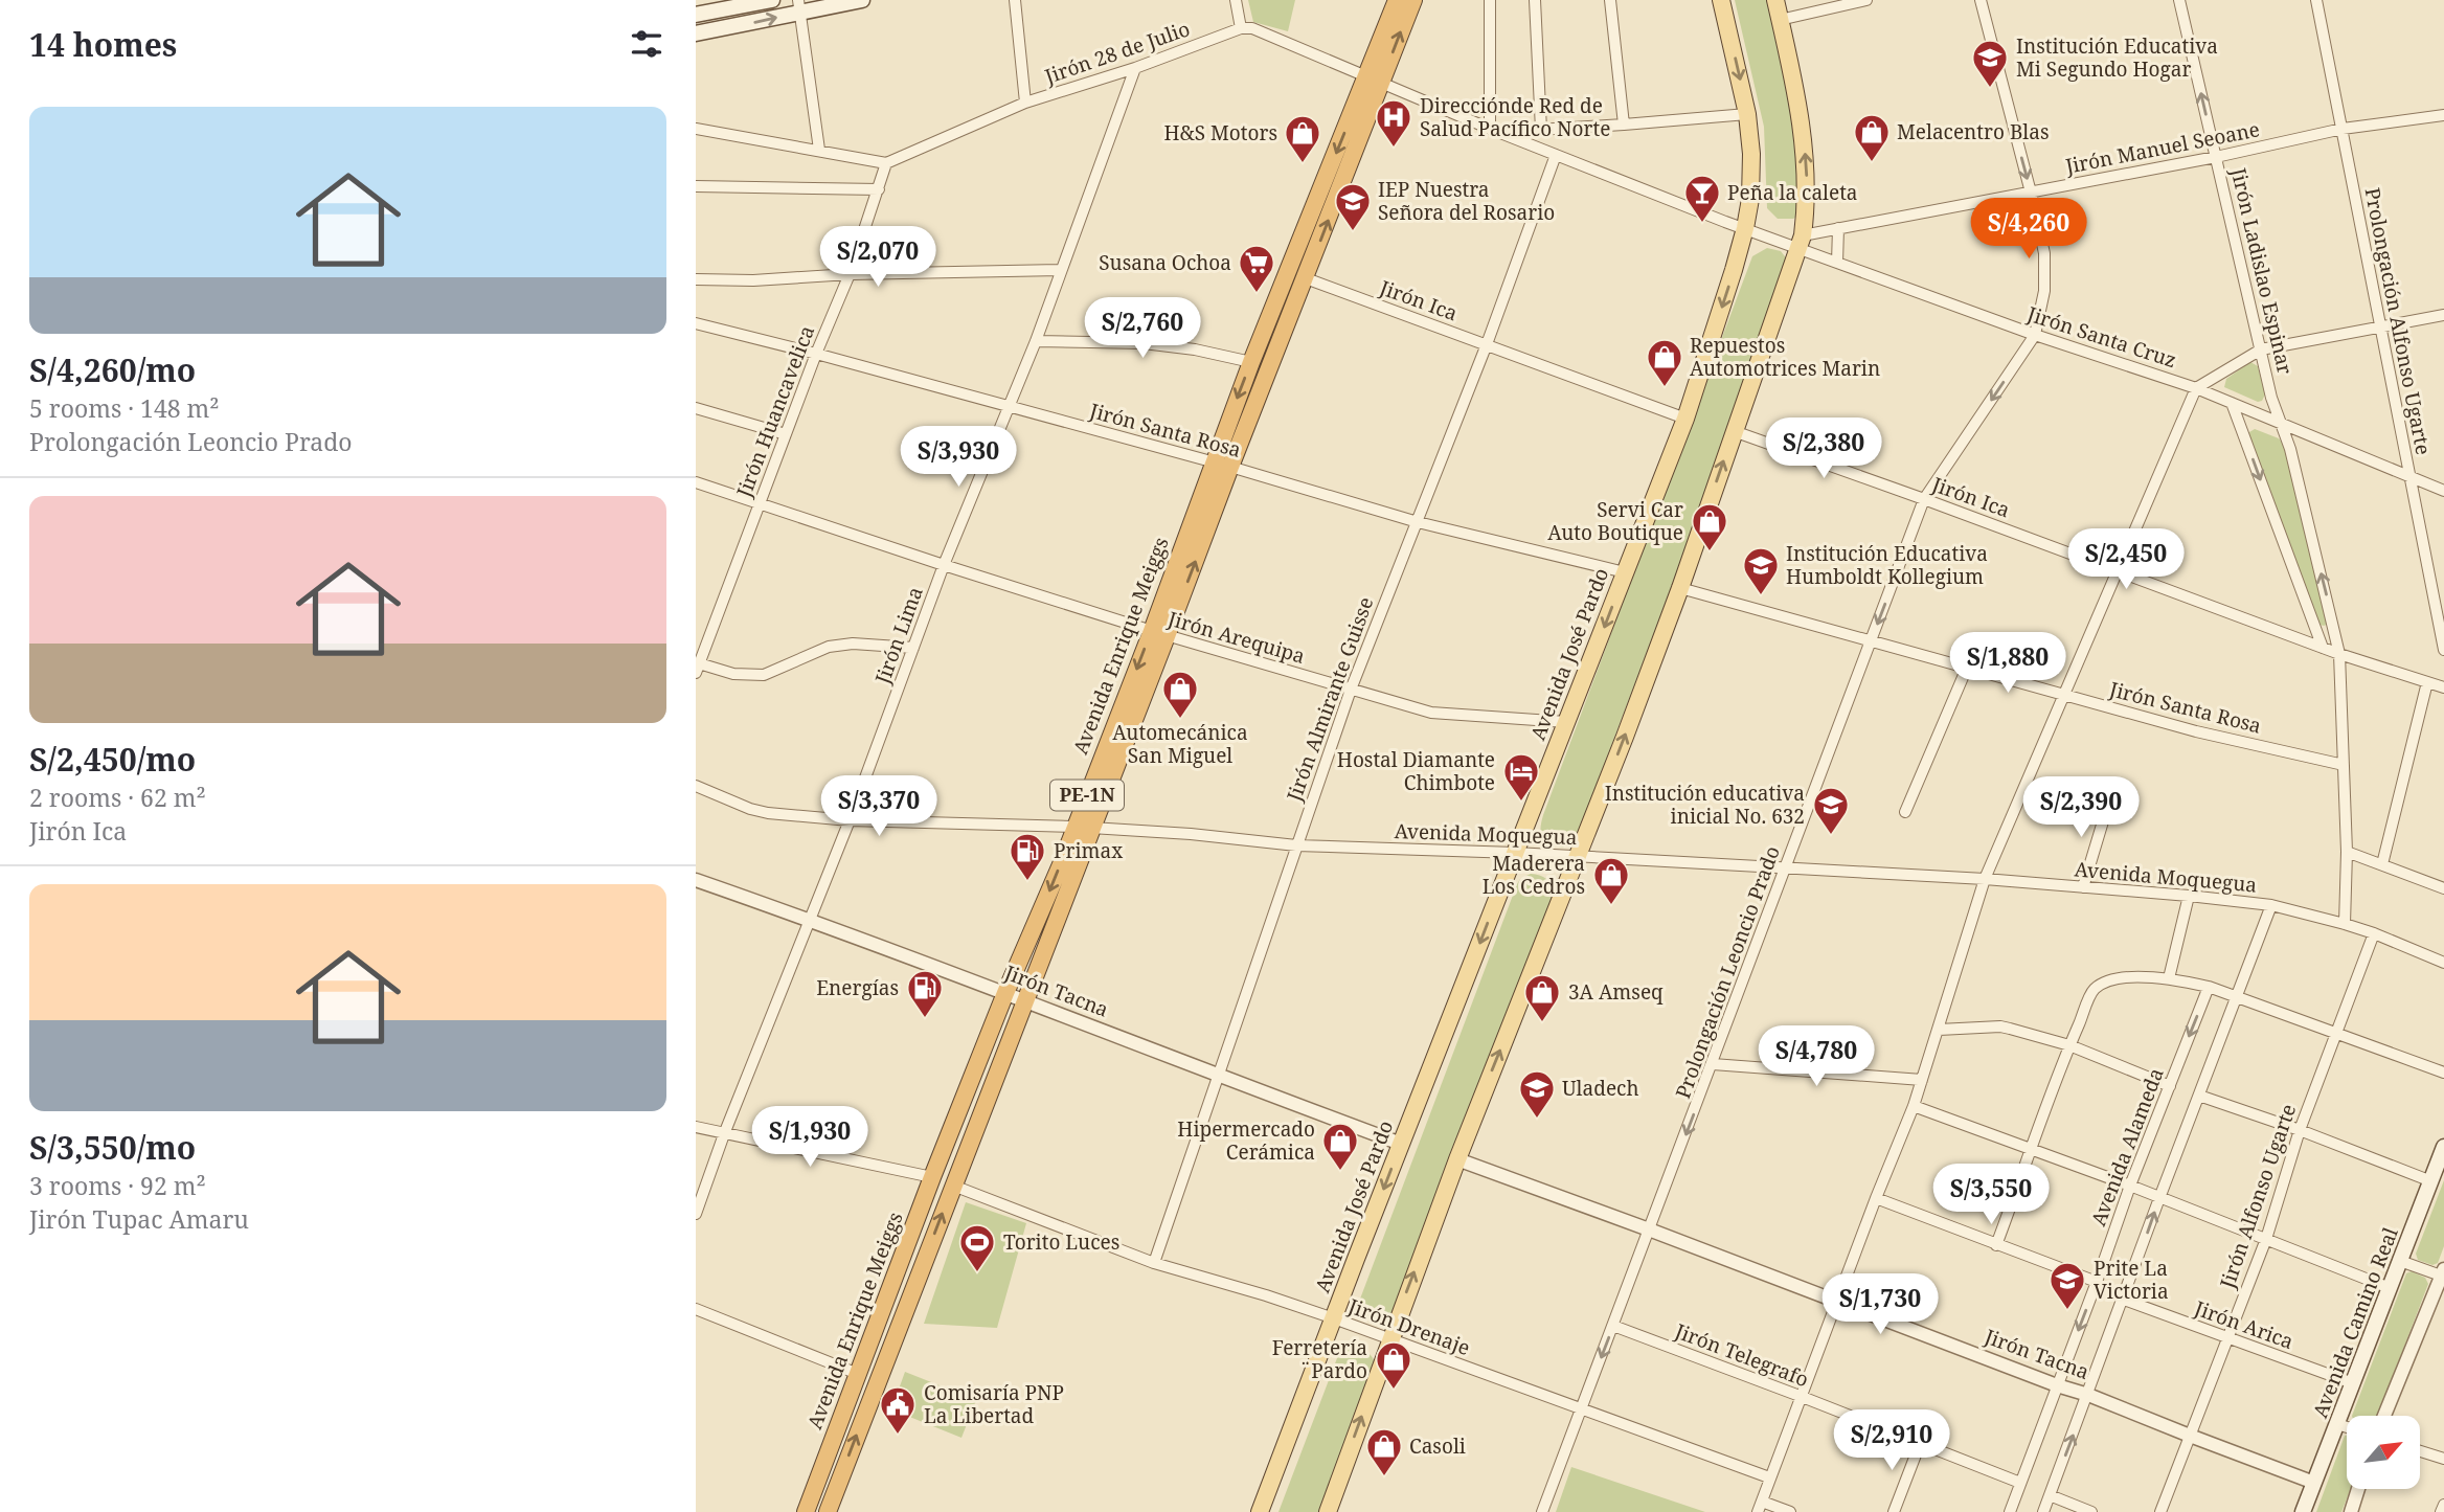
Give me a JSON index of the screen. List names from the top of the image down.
{
  "streets": {
    "highway": ["Avenida Enrique Meiggs", "PE-1N"],
    "main road": ["Avenida José Pardo", "Avenida Camino Real"],
    "street": [
      "Jirón 28 de Julio",
      "Jirón Manuel Seoane",
      "Jirón Ladislao Espinar",
      "Jirón Ica",
      "Prolongación Alfonso Ugarte",
      "Jirón Santa Cruz",
      "Jirón Huancavelica",
      "Jirón Santa Rosa",
      "Jirón Lima",
      "Jirón Arequipa",
      "Jirón Almirante Guisse",
      "Avenida Moquegua",
      "Prolongación Leoncio Prado",
      "Jirón Tacna",
      "Avenida Alameda",
      "Jirón Alfonso Ugarte",
      "Jirón Arica",
      "Jirón Drenaje",
      "Jirón Telegrafo"
    ]
  },
  "crossings": [
    ["Jirón 28 de Julio", "Jirón Huancavelica"],
    ["Jirón 28 de Julio", "Jirón Lima"],
    ["Jirón Manuel Seoane", "Jirón Ladislao Espinar"],
    ["Jirón Manuel Seoane", "Prolongación Alfonso Ugarte"],
    ["Jirón Manuel Seoane", "Jirón Santa Cruz"],
    ["Jirón Manuel Seoane", "Prolongación Leoncio Prado"],
    ["Jirón Ladislao Espinar", "Jirón Ica"],
    ["Jirón Ladislao Espinar", "Jirón Santa Cruz"],
    ["Jirón Ladislao Espinar", "Jirón Santa Rosa"],
    ["Jirón Ladislao Espinar", "Avenida Moquegua"],
    ["Jirón Ica", "Avenida Enrique Meiggs"],
    ["Jirón Ica", "Avenida José Pardo"],
    ["Jirón Ica", "Jirón Almirante Guisse"],
    ["Jirón Ica", "Prolongación Leoncio Prado"],
    ["Prolongación Alfonso Ugarte", "Jirón Santa Cruz"],
    ["Jirón Santa Cruz", "Avenida José Pardo"],
    ["Jirón Santa Cruz", "Prolongación Leoncio Prado"],
    ["Jirón Huancavelica", "Jirón Santa Rosa"],
    ["Jirón Huancavelica", "Jirón Arequipa"],
    ["Jirón Santa Rosa", "Jirón Lima"],
    ["Jirón Santa Rosa", "Avenida Enrique Meiggs"],
    ["Jirón Santa Rosa", "Avenida José Pardo"],
    ["Jirón Santa Rosa", "Jirón Almirante Guisse"],
    ["Jirón Santa Rosa", "Prolongación Leoncio Prado"],
    ["Jirón Lima", "Jirón Arequipa"],
    ["Jirón Lima", "Avenida Moquegua"],
    ["Jirón Lima", "Jirón Tacna"],
    ["Jirón Arequipa", "Avenida Enrique Meiggs"],
    ["Jirón Arequipa", "Avenida José Pardo"],
    ["Jirón Arequipa", "Jirón Almirante Guisse"],
    ["Avenida Enrique Meiggs", "Avenida Moquegua"],
    ["Avenida Enrique Meiggs", "Jirón Tacna"],
    ["Avenida Enrique Meiggs", "Jirón Drenaje"],
    ["Avenida José Pardo", "Avenida Moquegua"],
    ["Avenida José Pardo", "Jirón Tacna"],
    ["Avenida José Pardo", "Jirón Drenaje"],
    ["Jirón Almirante Guisse", "Avenida Moquegua"],
    ["Jirón Almirante Guisse", "Jirón Tacna"],
    ["Jirón Almirante Guisse", "Jirón Drenaje"],
    ["Avenida Moquegua", "Prolongación Leoncio Prado"],
    ["Avenida Moquegua", "Jirón Alfonso Ugarte"],
    ["Prolongación Leoncio Prado", "Jirón Tacna"],
    ["Prolongación Leoncio Prado", "Jirón Drenaje"],
    ["Prolongación Leoncio Prado", "Jirón Telegrafo"],
    ["Jirón Tacna", "Avenida Alameda"],
    ["Jirón Tacna", "Jirón Alfonso Ugarte"],
    ["Jirón Tacna", "Avenida Camino Real"],
    ["Avenida Alameda", "Jirón Telegrafo"],
    ["Jirón Alfonso Ugarte", "Jirón Arica"],
    ["Avenida Camino Real", "Jirón Arica"]
  ],
  "one_way": ["Prolongación Leoncio Prado"],
  "places": {
    "school or university": [
      "Institución Educativa Mi Segundo Hogar",
      "IEP Nuestra Señora del Rosario",
      "Institución Educativa Humboldt Kollegium",
      "Institución educativa inicial No. 632",
      "Uladech",
      "Prite La Victoria"
    ],
    "hospital": ["Direcciónde Red de Salud Pacífico Norte"],
    "shop": [
      "Melacentro Blas",
      "H&S Motors",
      "Repuestos Automotrices Marin",
      "Servi Car Auto Boutique",
      "Automecánica San Miguel",
      "Maderera Los Cedros",
      "3A Amseq",
      "Hipermercado Cerámica",
      "Ferretería ¨Pardo",
      "Casoli"
    ],
    "bar": ["Peña la caleta"],
    "supermarket": ["Susana Ochoa"],
    "hotel": ["Hostal Diamante Chimbote"],
    "fuel station": ["Primax", "Energías"],
    "sports": ["Torito Luces"],
    "public building": ["Comisaría PNP La Libertad"]
  },
  "north": "top right",
  "page": {
    "heading": "14 homes",
    "list": [
      {
        "name": "S/4,260/mo",
        "note": "5 rooms · 148 m² · Prolongación Leoncio Prado"
      },
      {
        "name": "S/2,450/mo",
        "note": "2 rooms · 62 m² · Jirón Ica"
      },
      {
        "name": "S/3,550/mo",
        "note": "3 rooms · 92 m² · Jirón Tupac Amaru"
      }
    ],
    "price": [
      "S/4,260",
      "S/2,070",
      "S/2,760",
      "S/2,380",
      "S/3,930",
      "S/2,450",
      "S/1,880",
      "S/3,370",
      "S/2,390",
      "S/4,780",
      "S/1,930",
      "S/3,550",
      "S/1,730",
      "S/2,910"
    ]
  }
}
